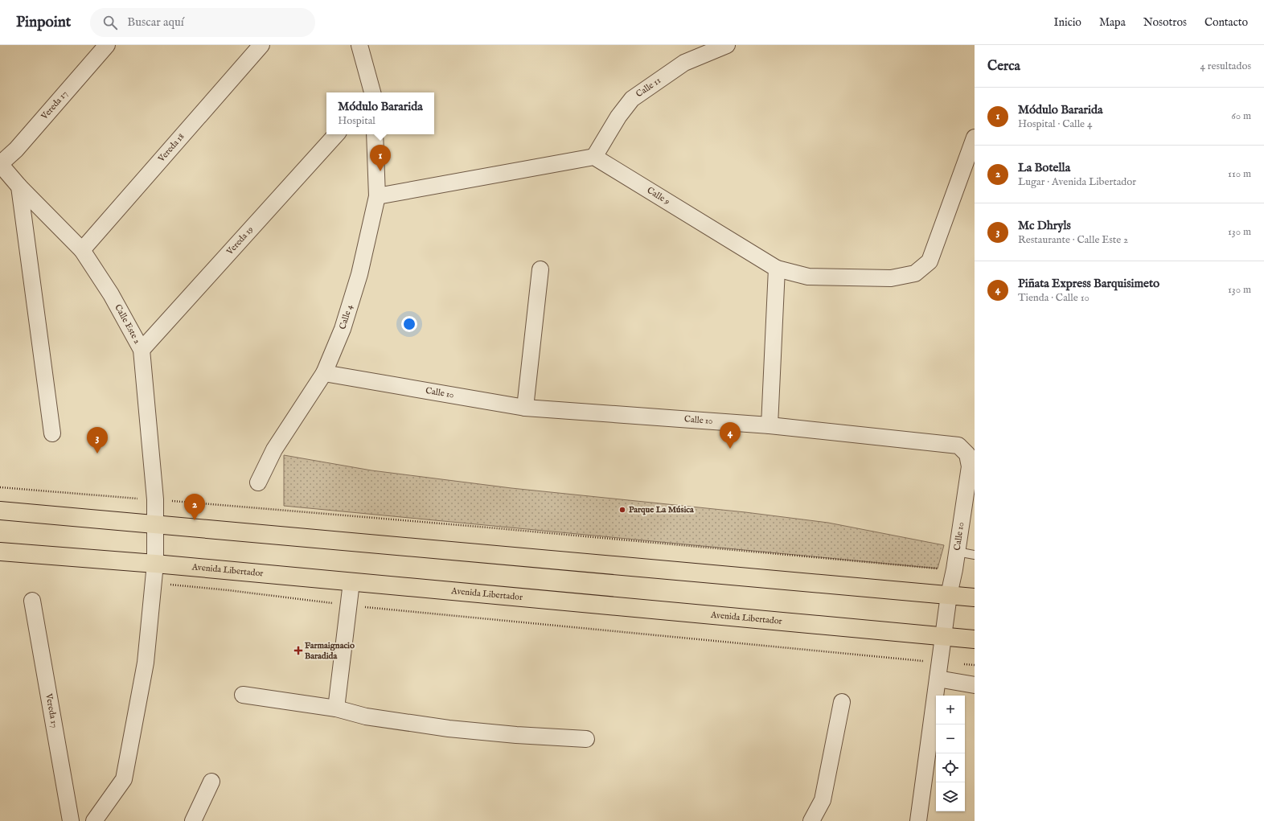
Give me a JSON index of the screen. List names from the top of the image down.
{
  "streets": {
    "main road": ["Avenida Libertador"],
    "street": [
      "Calle 11",
      "Vereda 17",
      "Vereda 18",
      "Calle 9",
      "Vereda 19",
      "Calle 4",
      "Calle Este 2",
      "Calle 10"
    ]
  },
  "crossings": [
    ["Calle 11", "Calle 9"],
    ["Vereda 17", "Calle Este 2"],
    ["Vereda 18", "Calle Este 2"],
    ["Vereda 19", "Calle Este 2"],
    ["Calle 4", "Calle 10"],
    ["Calle Este 2", "Avenida Libertador"],
    ["Calle 10", "Avenida Libertador"]
  ],
  "places": {
    "other": ["Parque La Música"],
    "health": ["Farmaignacio Baradida"]
  },
  "page": {
    "header": "Pinpoint",
    "search": "Buscar aquí",
    "nav": [
      "Inicio",
      "Mapa",
      "Nosotros",
      "Contacto"
    ],
    "heading": ["Cerca", "4 resultados"],
    "list": [
      {
        "mark": "1",
        "name": "Módulo Bararida",
        "note": "Hospital · Calle 4",
        "value": "60 m"
      },
      {
        "mark": "2",
        "name": "La Botella",
        "note": "Lugar · Avenida Libertador",
        "value": "110 m"
      },
      {
        "mark": "3",
        "name": "Mc Dhryls",
        "note": "Restaurante · Calle Este 2",
        "value": "130 m"
      },
      {
        "mark": "4",
        "name": "Piñata Express Barquisimeto",
        "note": "Tienda · Calle 10",
        "value": "130 m"
      }
    ],
    "popup": ["Módulo Bararida", "Hospital"],
    "pins": [
      "1",
      "4",
      "3",
      "2"
    ],
    "map_buttons": ["+", "−"]
  }
}
